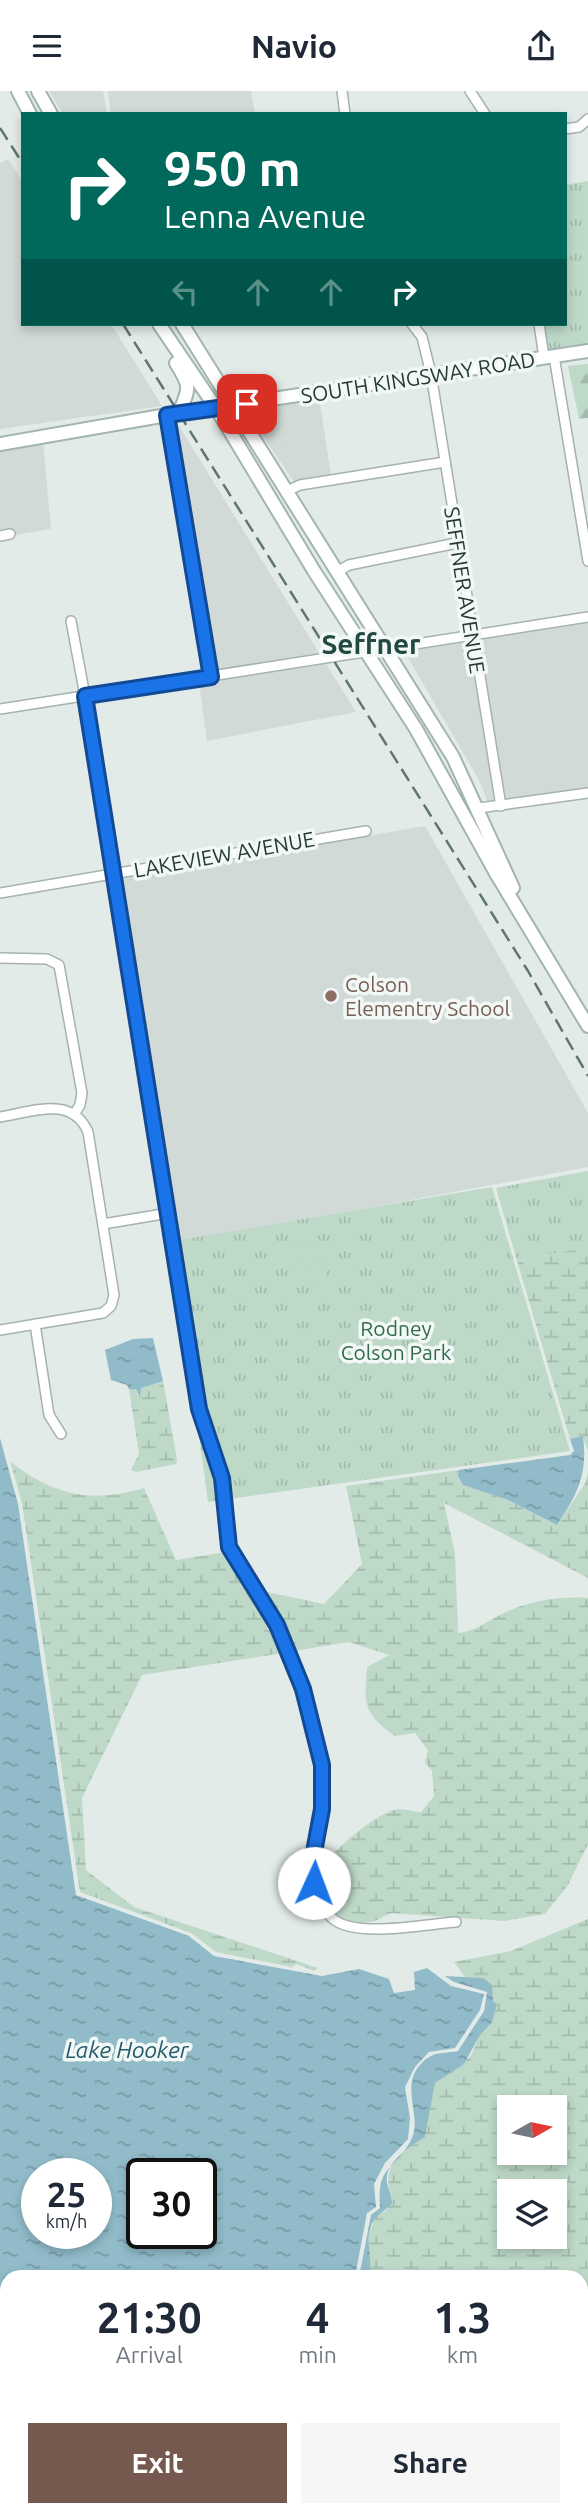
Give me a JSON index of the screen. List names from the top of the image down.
{
  "streets": {
    "main road": ["SOUTH KINGSWAY ROAD"],
    "street": ["SEFFNER AVENUE", "LAKEVIEW AVENUE"]
  },
  "crossings": [
    ["SOUTH KINGSWAY ROAD", "SEFFNER AVENUE"]
  ],
  "districts": ["Seffner"],
  "water": ["Lake Hooker"],
  "parks": ["Rodney Colson Park"],
  "places": ["Colson Elementry School"],
  "north": "right",
  "page": {
    "header": "Navio",
    "turn": ["950 m", "Lenna Avenue"],
    "speed": "25 km/h",
    "limit": "30",
    "eta": [
      "21:30",
      "Arrival",
      "4",
      "min",
      "1.3",
      "km"
    ],
    "buttons": ["Exit", "Share"]
  }
}
